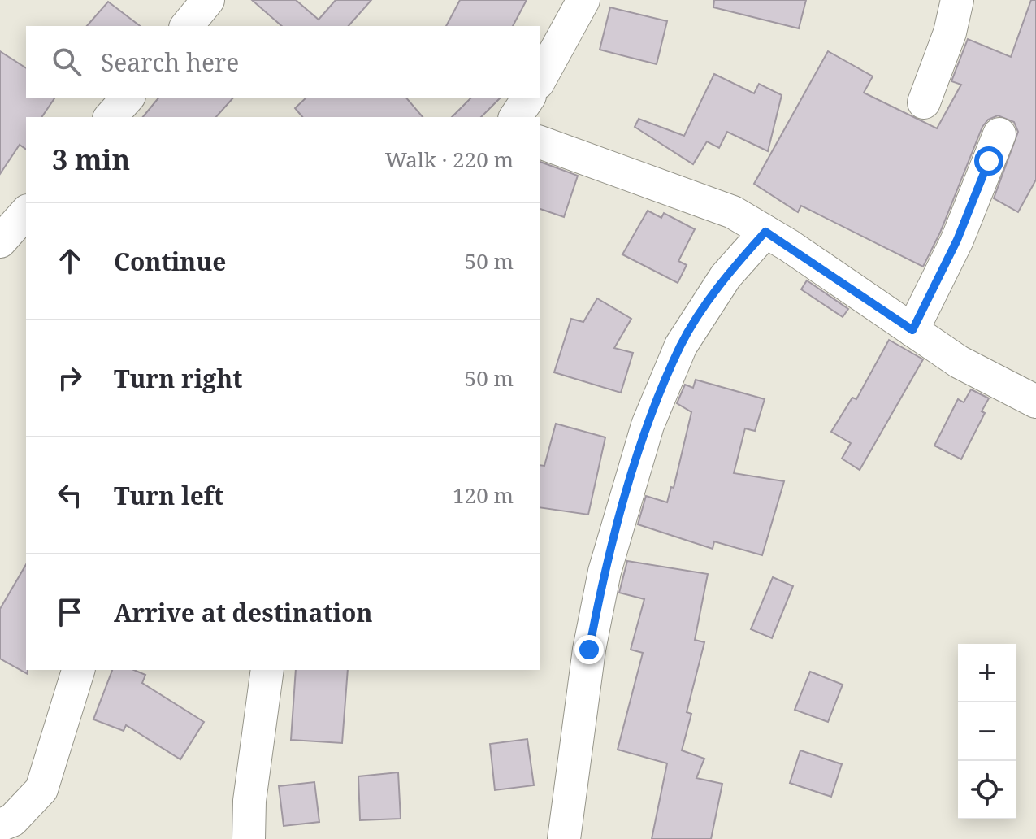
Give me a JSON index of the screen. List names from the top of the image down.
{
  "page": {
    "search": "Search here",
    "heading": ["3 min", "Walk · 220 m"],
    "list": [
      ["Continue", "50 m"],
      ["Turn right", "50 m"],
      ["Turn left", "120 m"],
      "Arrive at destination"
    ],
    "map_buttons": ["+", "−"]
  }
}
